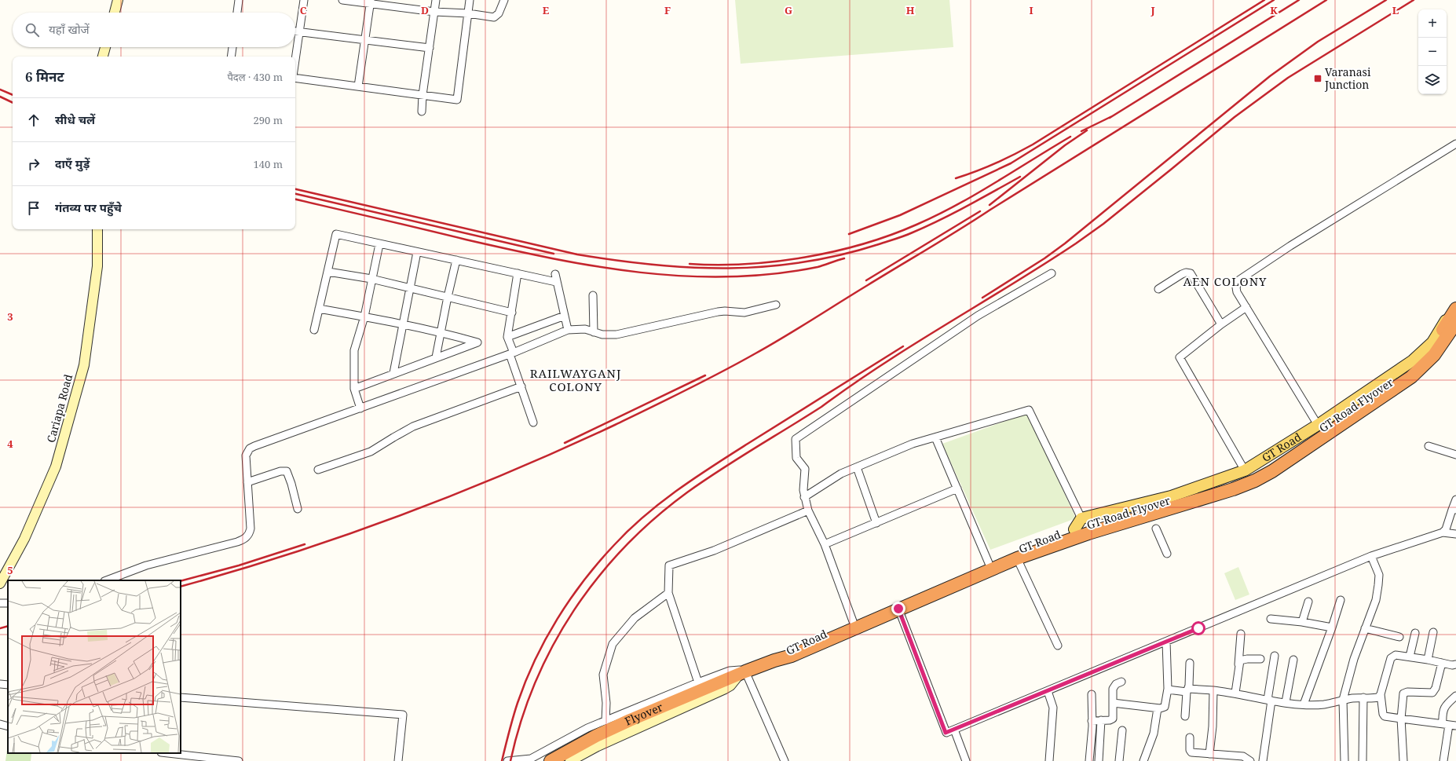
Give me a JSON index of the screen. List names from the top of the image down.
{
  "streets": {
    "highway": ["GT Road Flyover", "GT Road", "Flyover"],
    "street": ["Cariapa Road"]
  },
  "crossings": [
    ["GT Road Flyover", "GT Road"],
    ["GT Road", "Flyover"]
  ],
  "districts": ["AEN COLONY", "RAILWAYGANJ COLONY"],
  "places": {
    "transit": ["Varanasi Junction"]
  },
  "page": {
    "map_buttons": ["+", "−"],
    "search": "यहाँ खोजें",
    "heading": ["6 मिनट", "पैदल · 430 m"],
    "list": [
      ["सीधे चलें", "290 m"],
      ["दाएँ मुड़ें", "140 m"],
      "गंतव्य पर पहुँचे"
    ]
  },
  "grid": {
    "columns": [
      "C",
      "D",
      "E",
      "F",
      "G",
      "H",
      "I",
      "J",
      "K",
      "L"
    ],
    "rows": ["3", "4", "5"]
  }
}
